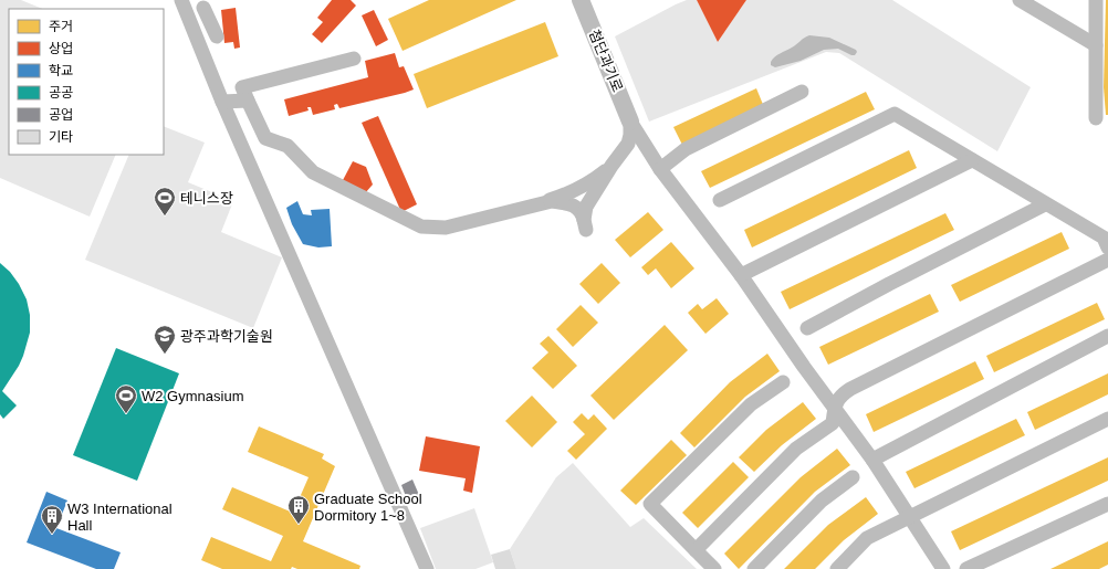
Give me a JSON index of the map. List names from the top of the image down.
{
  "streets": {
    "street": ["첨단과기로"]
  },
  "places": {
    "sports": ["테니스장", "W2 Gymnasium"],
    "school or university": ["광주과학기술원"],
    "building": ["Graduate School Dormitory 1~8", "W3 International Hall"]
  },
  "legend": [
    "주거",
    "상업",
    "학교",
    "공공",
    "공업",
    "기타"
  ]
}
